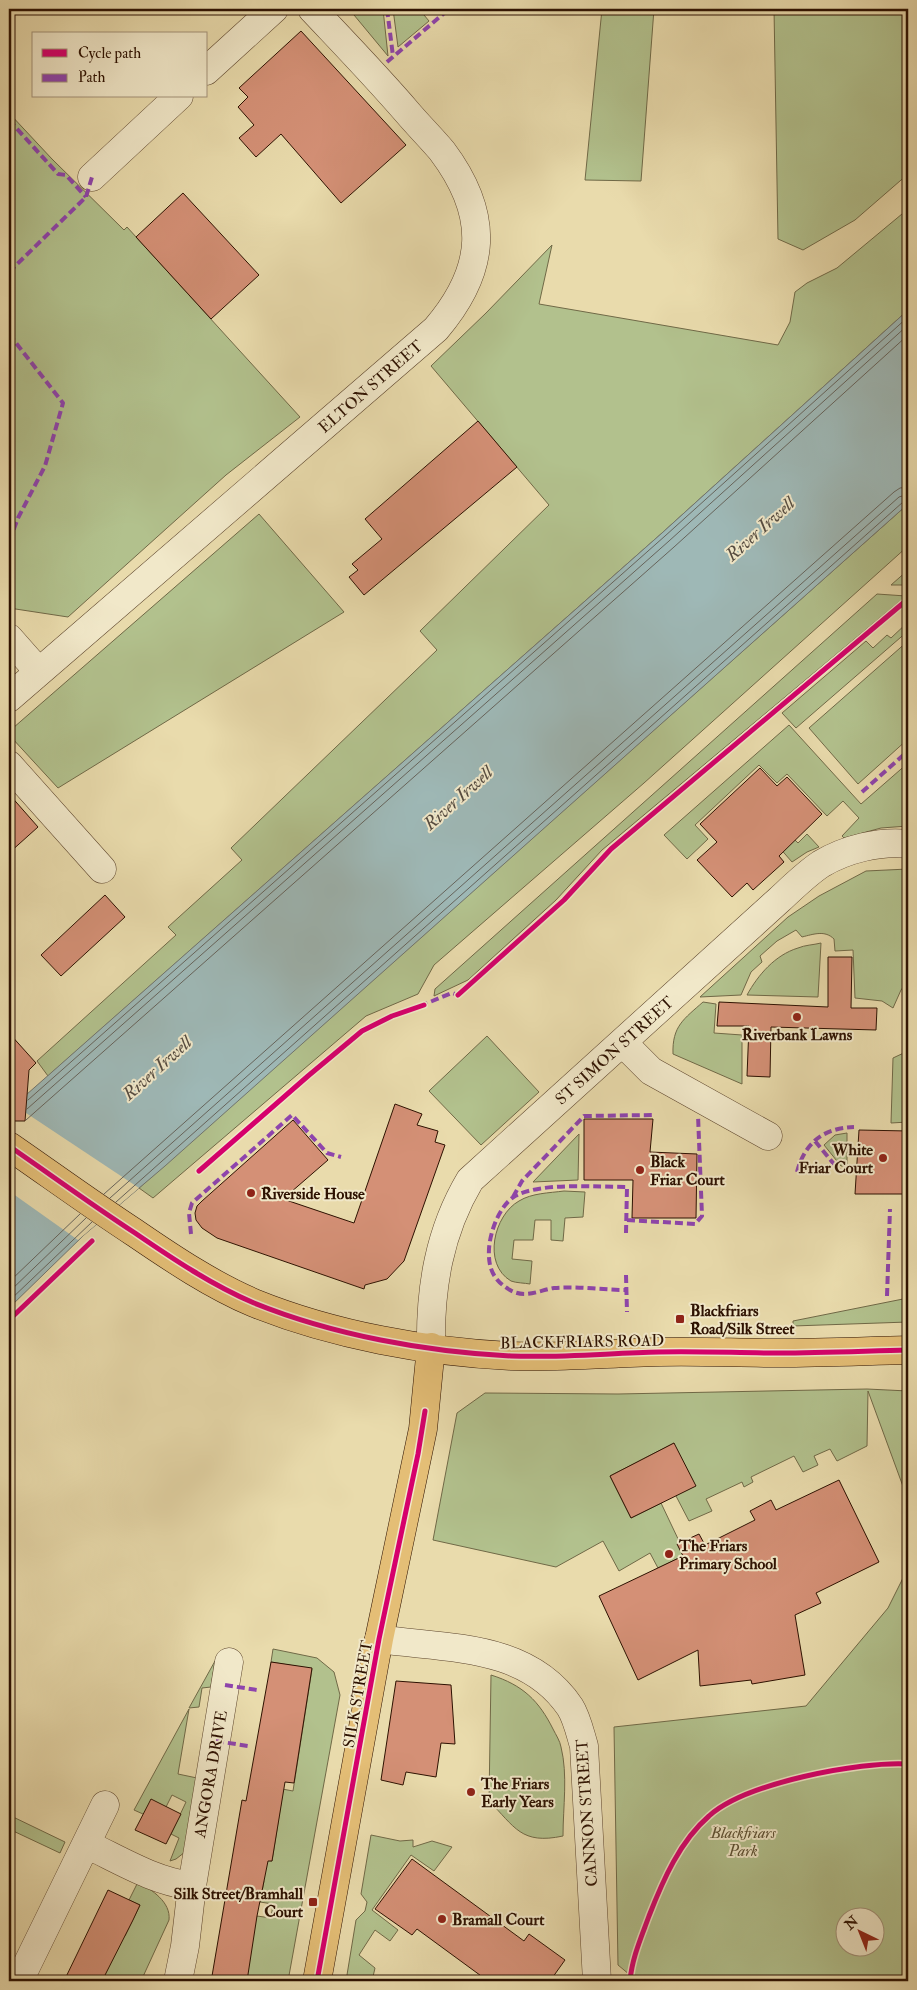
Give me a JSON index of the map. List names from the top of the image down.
{
  "streets": {
    "main road": ["BLACKFRIARS ROAD", "SILK STREET"],
    "street": [
      "ELTON STREET",
      "ST SIMON STREET",
      "ANGORA DRIVE",
      "CANNON STREET"
    ]
  },
  "crossings": [
    ["ST SIMON STREET", "BLACKFRIARS ROAD"],
    ["ST SIMON STREET", "SILK STREET"],
    ["BLACKFRIARS ROAD", "SILK STREET"],
    ["SILK STREET", "CANNON STREET"]
  ],
  "water": ["River Irwell"],
  "parks": ["Blackfriars Park"],
  "places": {
    "other": [
      "Riverbank Lawns",
      "White Friar Court",
      "Black Friar Court",
      "Riverside House",
      "The Friars Primary School",
      "The Friars Early Years",
      "Bramall Court"
    ],
    "transit": ["Blackfriars Road/Silk Street", "Silk Street/Bramhall Court"]
  },
  "legend": ["Cycle path", "Path"],
  "north": "top left"
}
